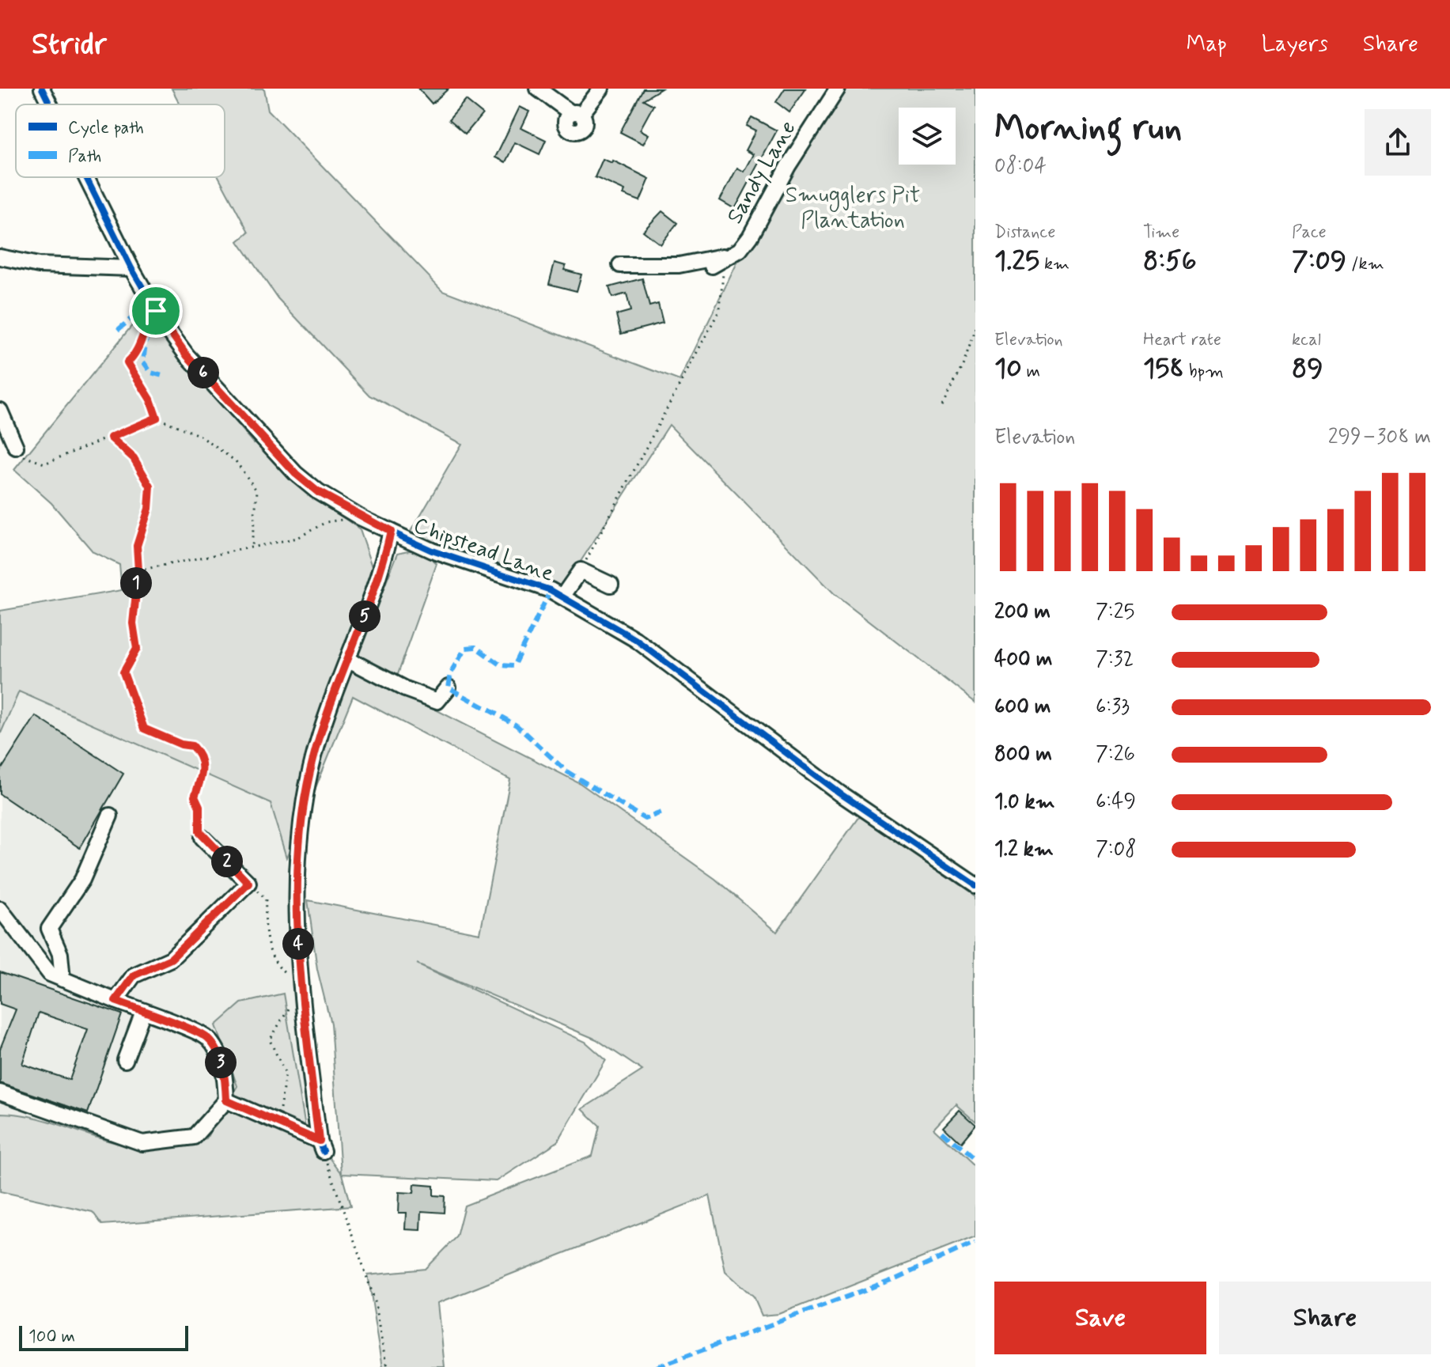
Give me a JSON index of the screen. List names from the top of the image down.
{
  "streets": {
    "street": ["Sandy Lane", "Chipstead Lane"]
  },
  "parks": ["Smugglers Pit Plantation"],
  "legend": ["Cycle path", "Path"],
  "scale_bar": "100 m",
  "page": {
    "header": "Stridr",
    "nav": ["Map", "Layers", "Share"],
    "heading": ["Morning run", "08:04"],
    "stats": [
      ["Distance", "1.25 km"],
      ["Time", "8:56"],
      ["Pace", "7:09 /km"],
      ["Elevation", "10 m"],
      ["Heart rate", "158 bpm"],
      ["kcal", "89"]
    ],
    "pins": [
      "6",
      "1",
      "5",
      "2",
      "4",
      "3"
    ],
    "chart": ["Elevation", "299–308 m"],
    "list": [
      {
        "name": "200 m",
        "note": "7:25"
      },
      {
        "name": "400 m",
        "note": "7:32"
      },
      {
        "name": "600 m",
        "note": "6:33"
      },
      {
        "name": "800 m",
        "note": "7:26"
      },
      {
        "name": "1.0 km",
        "note": "6:49"
      },
      {
        "name": "1.2 km",
        "note": "7:08"
      }
    ],
    "buttons": ["Save", "Share"],
    "scale": "100 m"
  }
}
